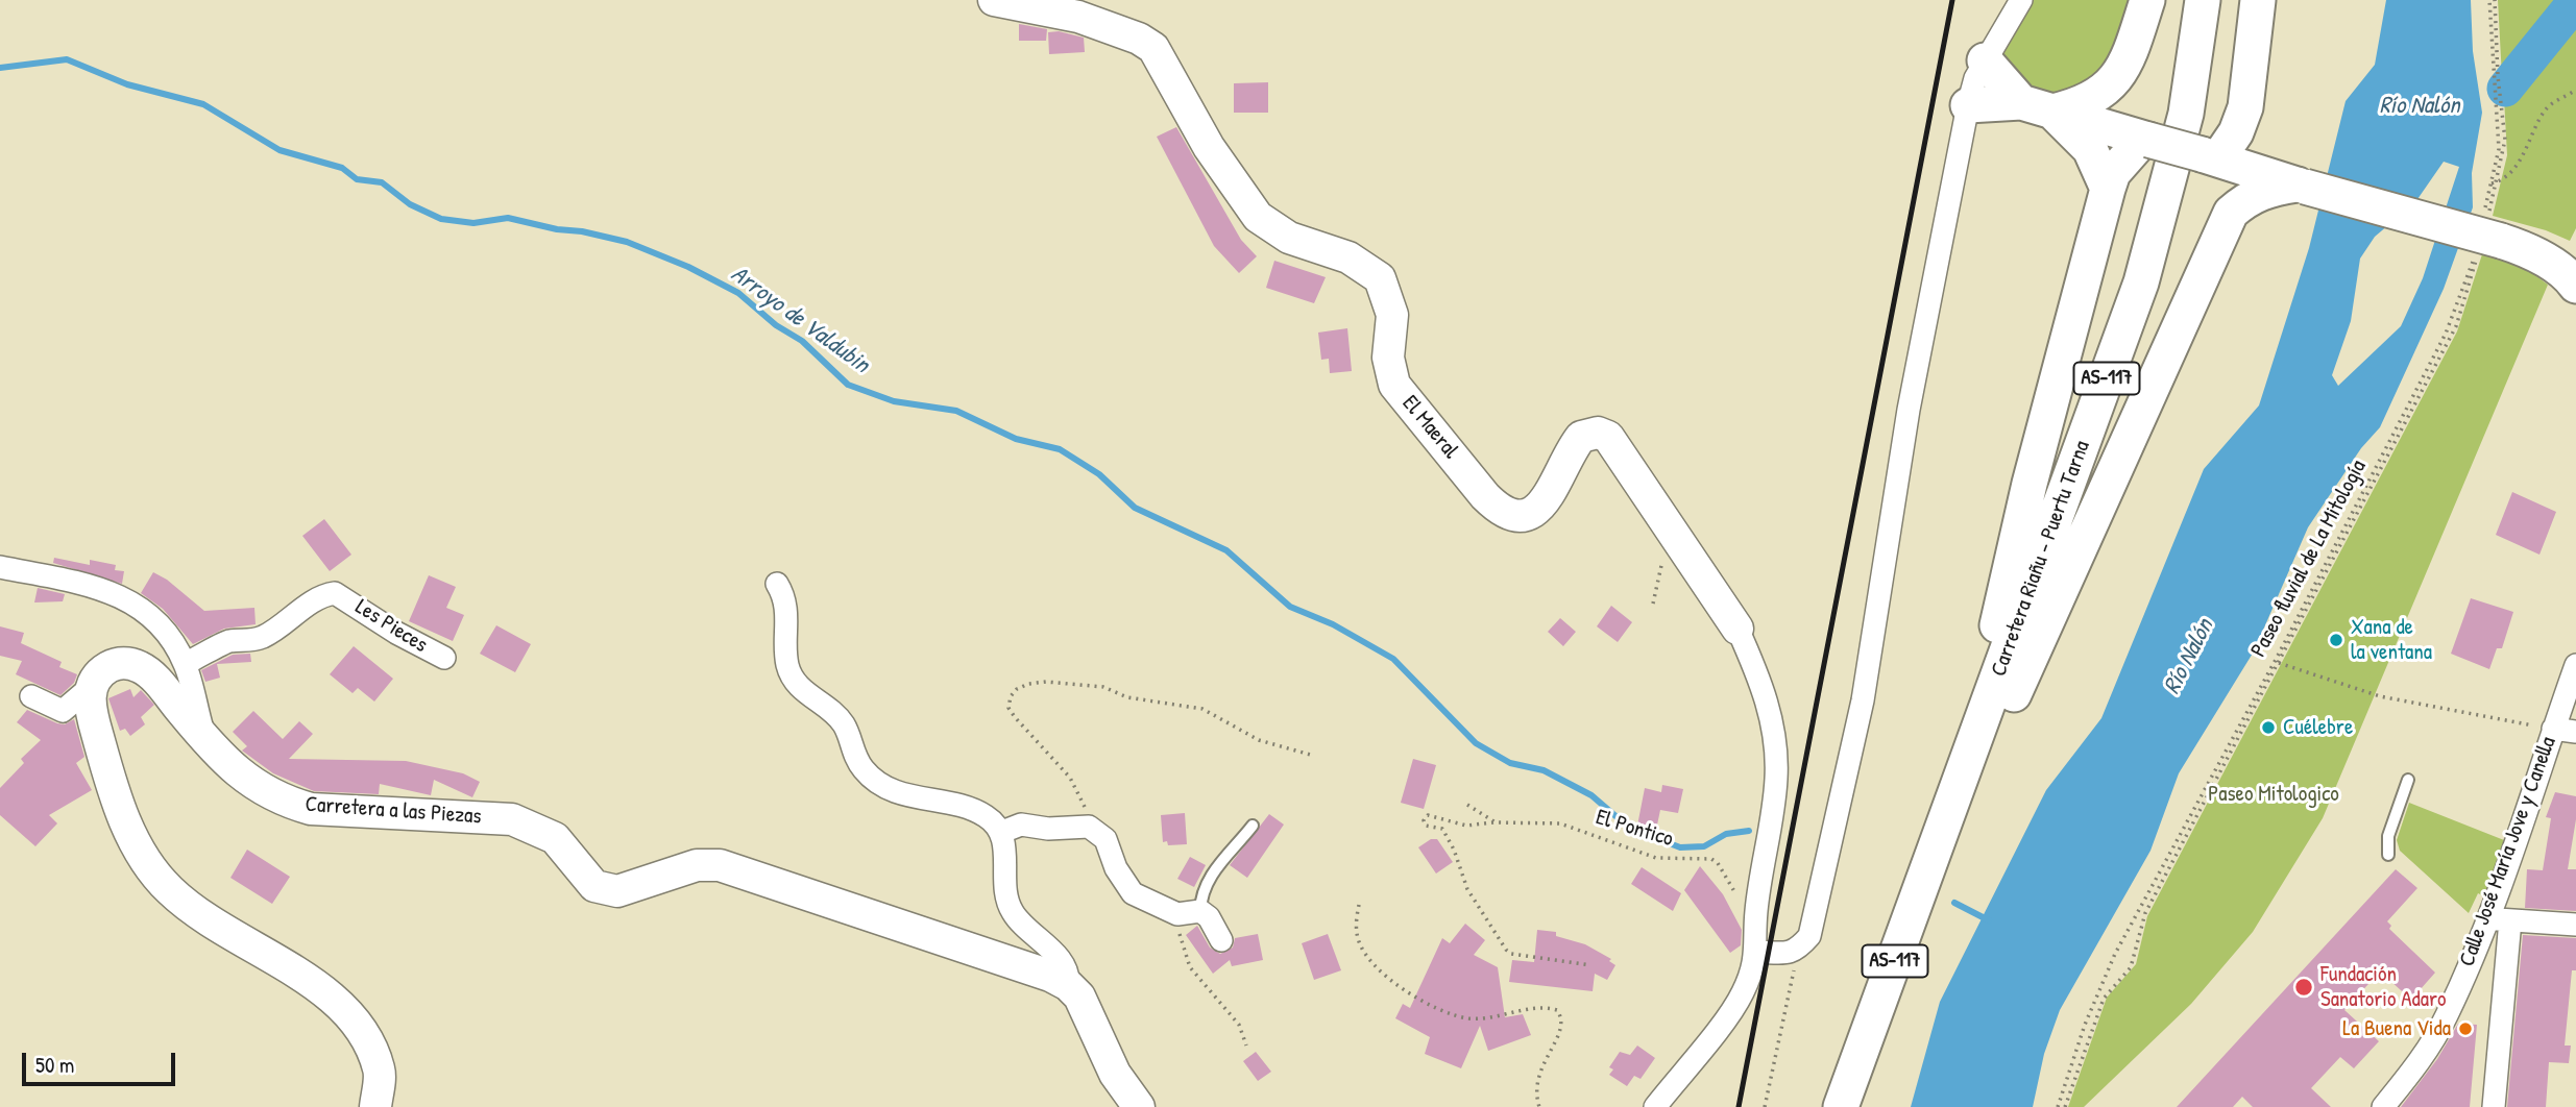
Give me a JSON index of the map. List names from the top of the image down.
{
  "streets": {
    "main road": ["AS-117", "Carretera Riañu - Puertu Tarna"],
    "street": [
      "El Maeral",
      "Les Pieces",
      "Carretera a las Piezas",
      "Calle José María Jove y Canella"
    ],
    "path": ["Paseo fluvial de La Mitología", "El Pontico"]
  },
  "water": ["Río Nalón", "Arroyo de Valdubin"],
  "parks": ["Paseo Mitologico"],
  "places": [
    "Xana de la ventana",
    "Cuélebre",
    "Fundación Sanatorio Adaro",
    "La Buena Vida"
  ],
  "scale_bar": "50 m"
}
